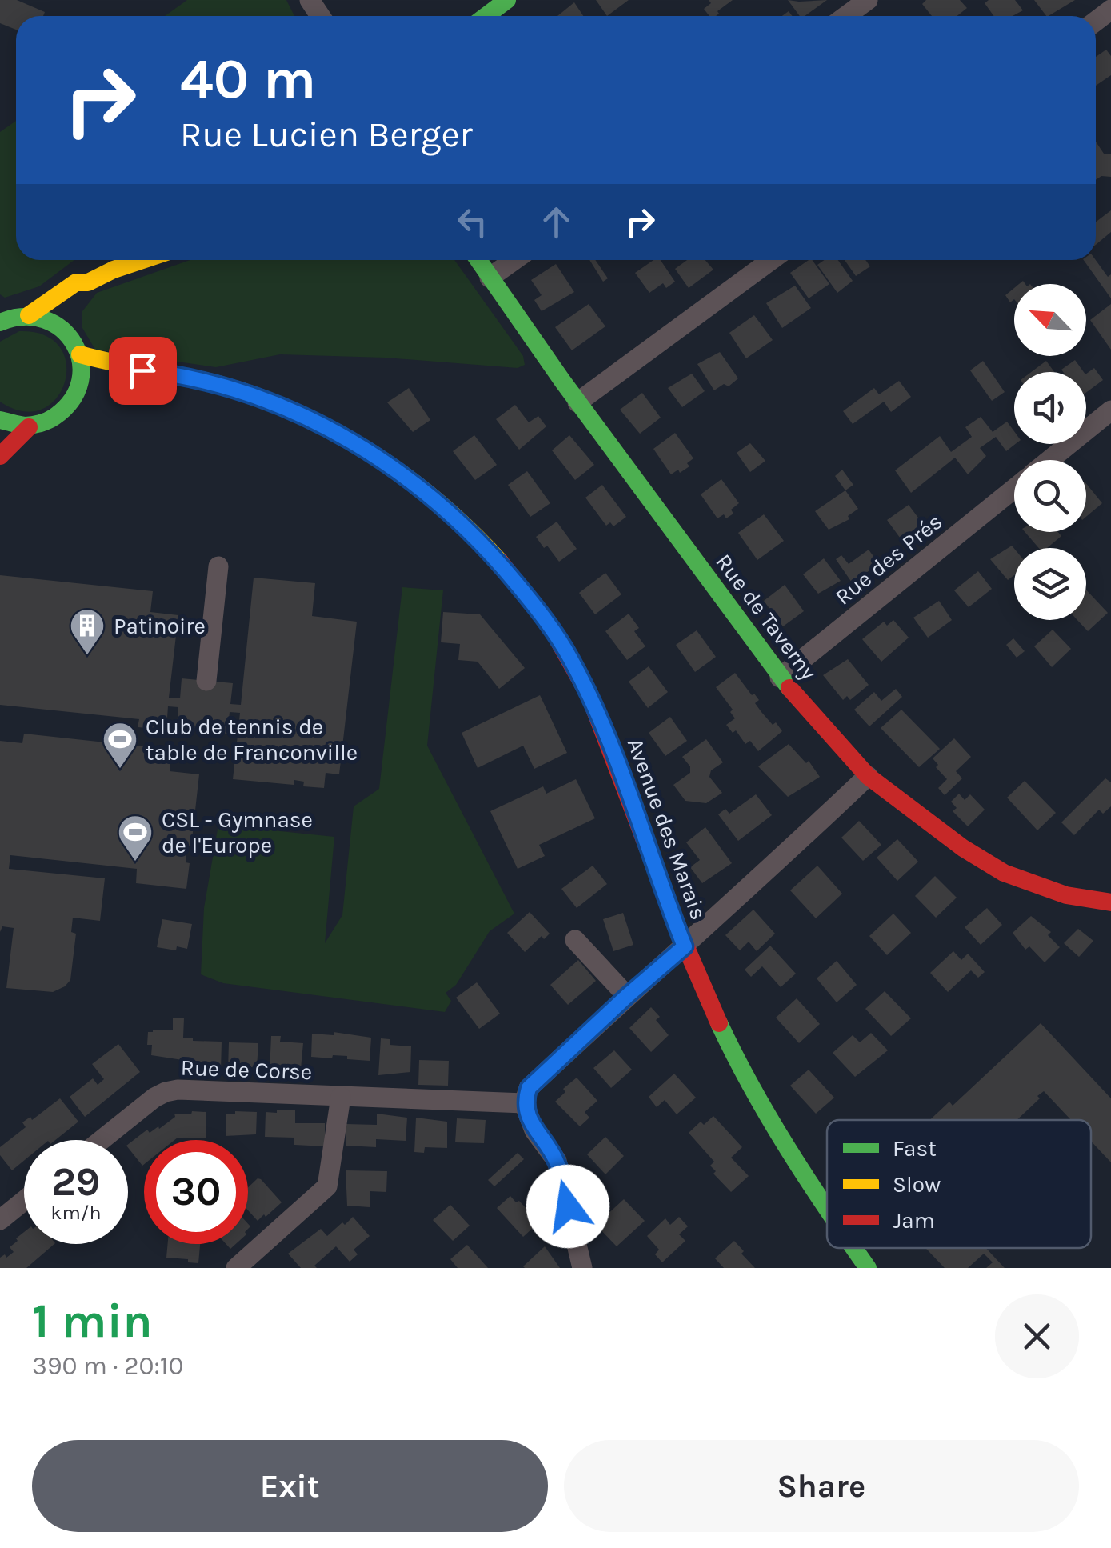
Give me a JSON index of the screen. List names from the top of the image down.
{
  "streets": {
    "street": [
      "Rue des Prés",
      "Rue de Taverny",
      "Avenue des Marais",
      "Rue de Corse"
    ]
  },
  "crossings": [
    ["Rue des Prés", "Rue de Taverny"]
  ],
  "places": {
    "building": ["Patinoire"],
    "sports": ["Club de tennis de table de Franconville", "CSL - Gymnase de l'Europe"]
  },
  "legend": ["Fast", "Slow", "Jam"],
  "north": "top left",
  "page": {
    "turn": ["40 m", "Rue Lucien Berger"],
    "speed": "29 km/h",
    "limit": "30",
    "heading": ["1 min", "390 m · 20:10"],
    "buttons": ["Exit", "Share"]
  }
}
